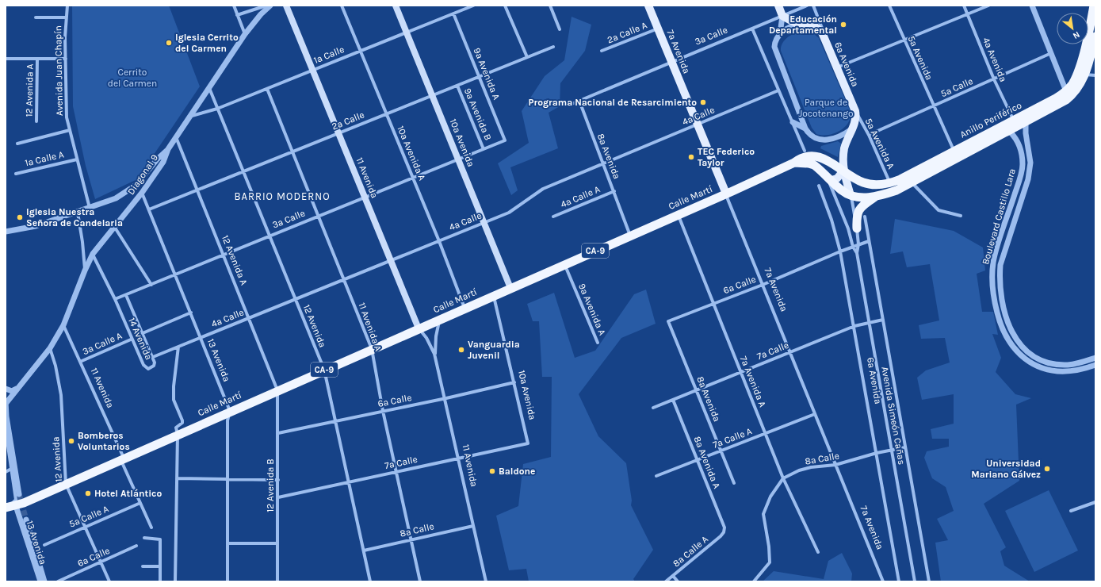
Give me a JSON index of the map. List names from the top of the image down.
{
  "streets": {
    "highway": ["Anillo Periférico", "Calle Martí", "CA-9"],
    "main road": [
      "7a Avenida",
      "6a Avenida",
      "10a Avenida",
      "11 Avenida"
    ],
    "street": [
      "2a Calle A",
      "3a Calle",
      "1a Calle",
      "5a Avenida",
      "4a Avenida",
      "Avenida Juan Chapín",
      "9a Avenida A",
      "5a Calle",
      "12 Avenida A",
      "9a Avenida B",
      "4a Calle",
      "2a Calle",
      "5a Avenida A",
      "10a Avenida A",
      "8a Avenida",
      "1a Calle A",
      "Diagonal 9",
      "4a Calle A",
      "Boulevard Castillo Lara",
      "6a Calle",
      "12 Avenida",
      "11 Avenida A",
      "14 Avenida",
      "3a Calle A",
      "7a Calle",
      "13 Avenida",
      "7a Avenida A",
      "Avenida Simeón Cañas",
      "7a Calle A",
      "8a Calle",
      "8a Avenida A",
      "12 Avenida B",
      "5a Calle A",
      "8a Calle A"
    ]
  },
  "crossings": [
    ["2a Calle A", "7a Avenida"],
    ["3a Calle", "7a Avenida"],
    ["3a Calle", "6a Avenida"],
    ["3a Calle", "9a Avenida A"],
    ["3a Calle", "12 Avenida A"],
    ["3a Calle", "9a Avenida B"],
    ["3a Calle", "10a Avenida"],
    ["3a Calle", "10a Avenida A"],
    ["3a Calle", "8a Avenida"],
    ["3a Calle", "11 Avenida"],
    ["3a Calle", "12 Avenida"],
    ["3a Calle", "11 Avenida A"],
    ["3a Calle", "14 Avenida"],
    ["3a Calle", "13 Avenida"],
    ["7a Avenida", "4a Calle"],
    ["7a Avenida", "Calle Martí"],
    ["7a Avenida", "6a Calle"],
    ["7a Avenida", "7a Calle"],
    ["7a Avenida", "7a Calle A"],
    ["7a Avenida", "8a Calle"],
    ["1a Calle", "9a Avenida A"],
    ["1a Calle", "10a Avenida"],
    ["1a Calle", "10a Avenida A"],
    ["1a Calle", "Diagonal 9"],
    ["1a Calle", "11 Avenida"],
    ["1a Calle", "12 Avenida"],
    ["1a Calle", "11 Avenida A"],
    ["5a Avenida", "5a Calle"],
    ["5a Avenida", "Anillo Periférico"],
    ["4a Avenida", "5a Calle"],
    ["4a Avenida", "Anillo Periférico"],
    ["6a Avenida", "5a Avenida A"],
    ["6a Avenida", "6a Calle"],
    ["6a Avenida", "7a Calle"],
    ["6a Avenida", "Avenida Simeón Cañas"],
    ["6a Avenida", "8a Calle"],
    ["Avenida Juan Chapín", "1a Calle A"],
    ["9a Avenida A", "2a Calle"],
    ["9a Avenida A", "Calle Martí"],
    ["5a Calle", "5a Avenida A"],
    ["12 Avenida A", "4a Calle"],
    ["12 Avenida A", "2a Calle"],
    ["12 Avenida A", "Diagonal 9"],
    ["12 Avenida A", "Calle Martí"],
    ["12 Avenida A", "12 Avenida B"],
    ["9a Avenida B", "2a Calle"],
    ["4a Calle", "10a Avenida"],
    ["4a Calle", "10a Avenida A"],
    ["4a Calle", "8a Avenida"],
    ["4a Calle", "11 Avenida"],
    ["4a Calle", "12 Avenida"],
    ["4a Calle", "11 Avenida A"],
    ["4a Calle", "14 Avenida"],
    ["4a Calle", "13 Avenida"],
    ["Anillo Periférico", "5a Avenida A"],
    ["Anillo Periférico", "Calle Martí"],
    ["Anillo Periférico", "Boulevard Castillo Lara"],
    ["Anillo Periférico", "Avenida Simeón Cañas"],
    ["2a Calle", "10a Avenida"],
    ["2a Calle", "10a Avenida A"],
    ["2a Calle", "11 Avenida"],
    ["2a Calle", "12 Avenida"],
    ["2a Calle", "11 Avenida A"],
    ["2a Calle", "13 Avenida"],
    ["10a Avenida", "Calle Martí"],
    ["10a Avenida", "6a Calle"],
    ["10a Avenida", "7a Calle"],
    ["10a Avenida A", "Calle Martí"],
    ["8a Avenida", "4a Calle A"],
    ["8a Avenida", "Calle Martí"],
    ["8a Avenida", "6a Calle"],
    ["8a Avenida", "7a Calle"],
    ["8a Avenida", "7a Calle A"],
    ["Diagonal 9", "11 Avenida"],
    ["Diagonal 9", "12 Avenida"],
    ["Diagonal 9", "14 Avenida"],
    ["Diagonal 9", "13 Avenida"],
    ["11 Avenida", "Calle Martí"],
    ["11 Avenida", "CA-9"],
    ["11 Avenida", "6a Calle"],
    ["11 Avenida", "3a Calle A"],
    ["11 Avenida", "7a Calle"],
    ["11 Avenida", "8a Calle"],
    ["11 Avenida", "5a Calle A"],
    ["Calle Martí", "CA-9"],
    ["Calle Martí", "12 Avenida"],
    ["Calle Martí", "11 Avenida A"],
    ["Calle Martí", "13 Avenida"],
    ["Calle Martí", "7a Avenida A"],
    ["Calle Martí", "Avenida Simeón Cañas"],
    ["Calle Martí", "12 Avenida B"],
    ["CA-9", "12 Avenida"],
    ["CA-9", "13 Avenida"],
    ["6a Calle", "12 Avenida"],
    ["6a Calle", "11 Avenida A"],
    ["6a Calle", "7a Avenida A"],
    ["6a Calle", "Avenida Simeón Cañas"],
    ["6a Calle", "12 Avenida B"],
    ["12 Avenida", "7a Calle"],
    ["12 Avenida", "8a Calle"],
    ["12 Avenida", "5a Calle A"],
    ["11 Avenida A", "7a Calle"],
    ["11 Avenida A", "8a Calle"],
    ["14 Avenida", "3a Calle A"],
    ["7a Calle", "7a Avenida A"],
    ["7a Calle", "Avenida Simeón Cañas"],
    ["7a Calle", "8a Avenida A"],
    ["7a Calle", "12 Avenida B"],
    ["7a Avenida A", "7a Calle A"],
    ["7a Avenida A", "8a Calle"],
    ["Avenida Simeón Cañas", "8a Calle"],
    ["7a Calle A", "8a Avenida A"],
    ["8a Avenida A", "8a Calle A"]
  ],
  "districts": ["BARRIO MODERNO"],
  "parks": ["Cerrito del Carmen", "Parque de Jocotenango"],
  "places": [
    "Educación Departamental",
    "Iglesia Cerrito del Carmen",
    "Programa Nacional de Resarcimiento",
    "TEC Federico Taylor",
    "Iglesia Nuestra Señora de Candelaria",
    "Vanguardia Juvenil",
    "Bomberos Voluntarios",
    "Universidad Mariano Gálvez",
    "Baldone",
    "Hotel Atlántico"
  ],
  "north": "bottom right"
}
